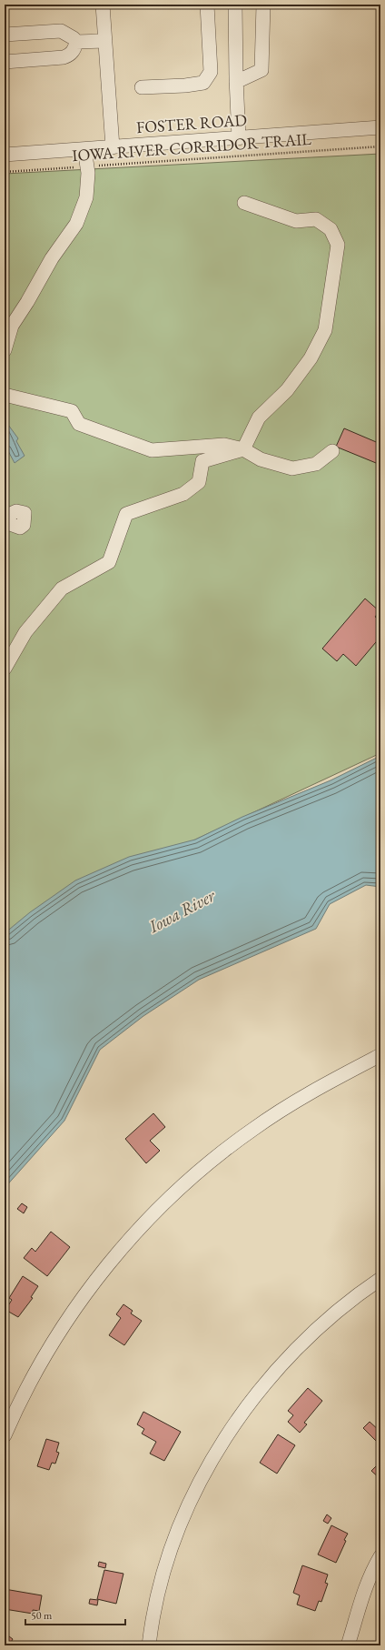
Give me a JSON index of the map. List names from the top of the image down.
{
  "streets": {
    "street": ["FOSTER ROAD"],
    "path": ["IOWA RIVER CORRIDOR TRAIL"]
  },
  "water": ["Iowa River"],
  "scale_bar": "50 m"
}
